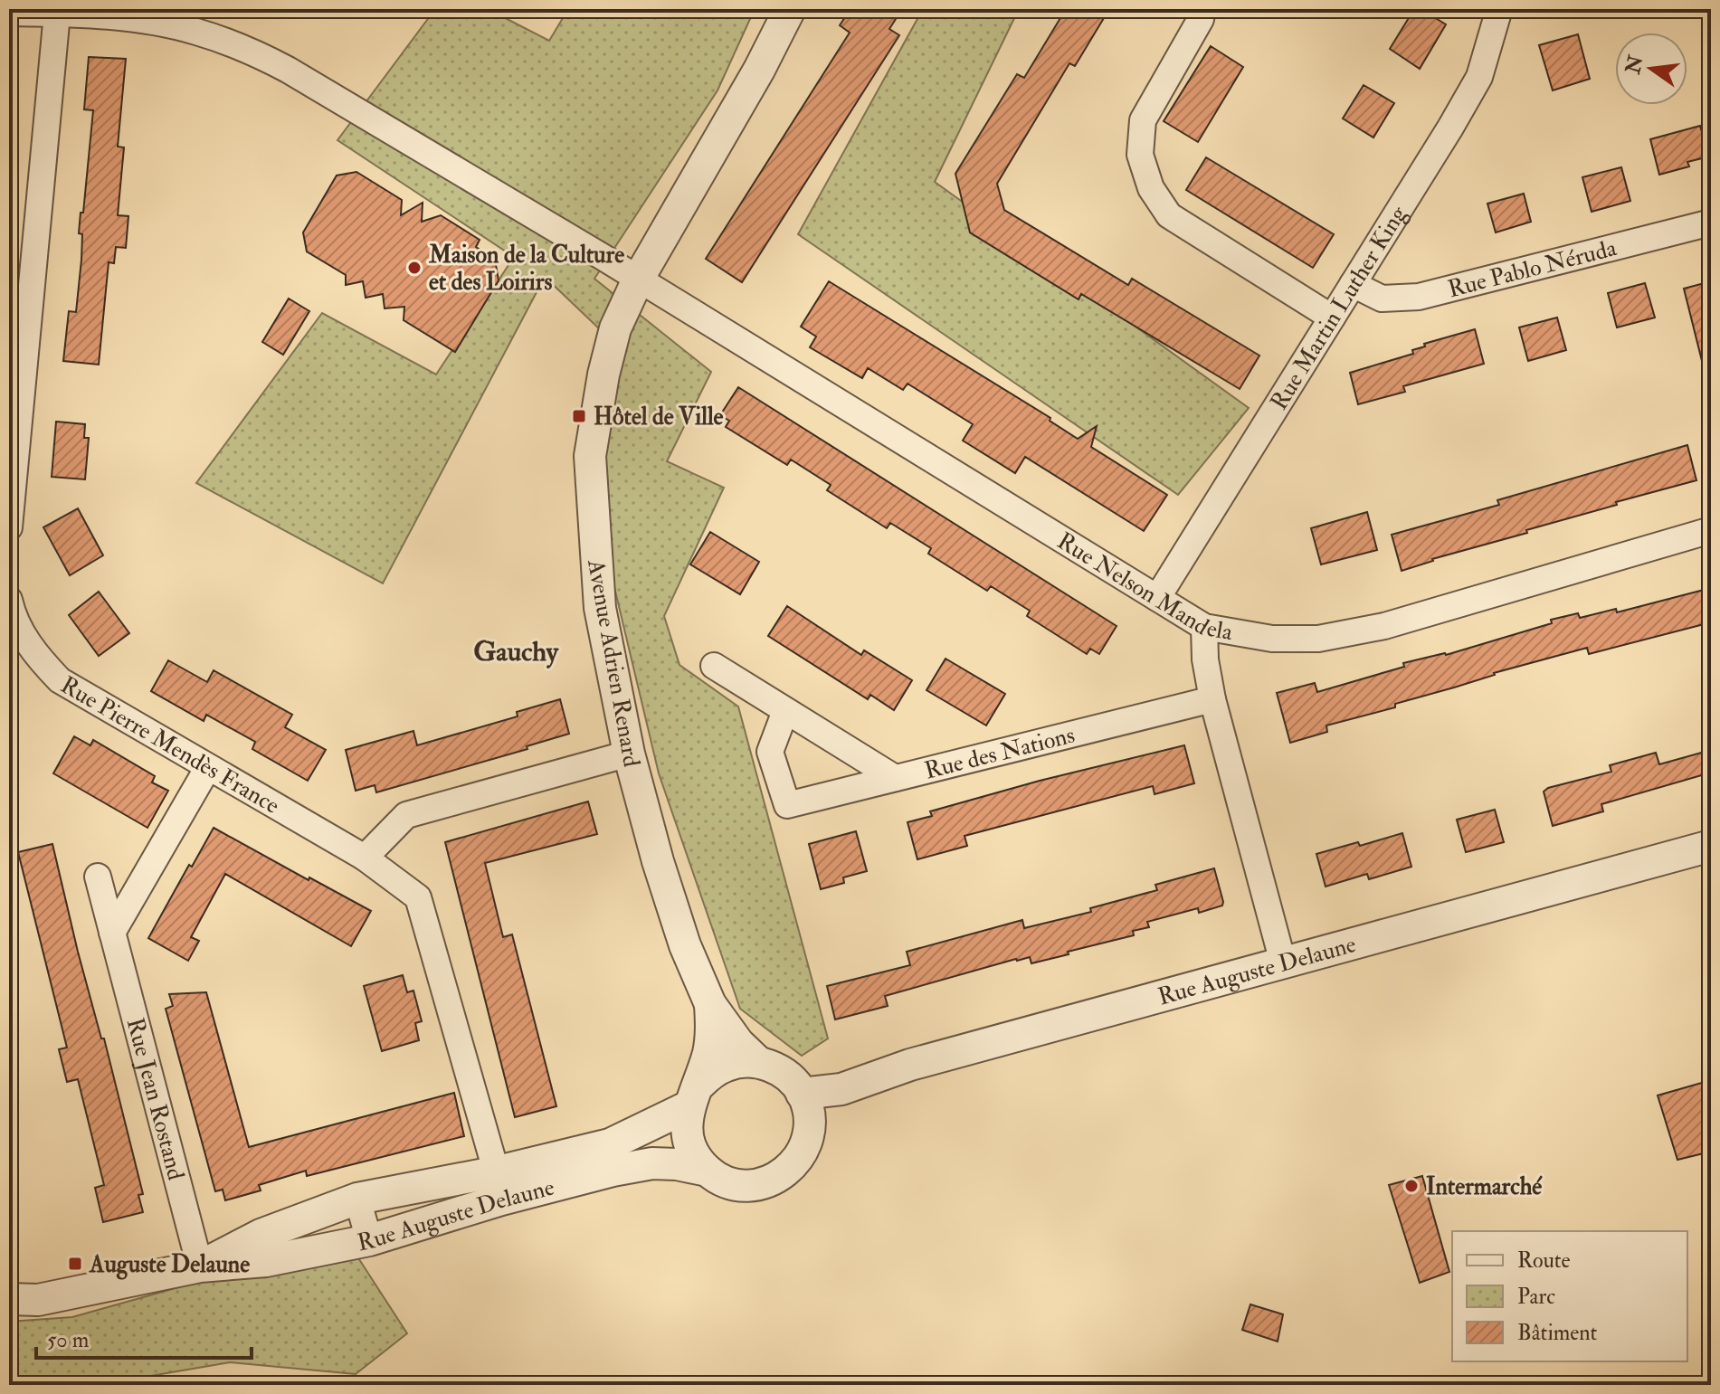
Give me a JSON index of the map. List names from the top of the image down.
{
  "streets": {
    "street": [
      "Rue Pablo Néruda",
      "Rue Martin Luther King",
      "Rue Nelson Mandela",
      "Avenue Adrien Renard",
      "Rue Pierre Mendès France",
      "Rue des Nations",
      "Rue Auguste Delaune",
      "Rue Jean Rostand"
    ]
  },
  "crossings": [
    ["Rue Pablo Néruda", "Rue Martin Luther King"],
    ["Rue Martin Luther King", "Rue Nelson Mandela"],
    ["Rue Nelson Mandela", "Avenue Adrien Renard"],
    ["Avenue Adrien Renard", "Rue Auguste Delaune"],
    ["Rue Pierre Mendès France", "Rue Auguste Delaune"],
    ["Rue Auguste Delaune", "Rue Jean Rostand"]
  ],
  "districts": ["Gauchy"],
  "places": {
    "other": ["Maison de la Culture et des Loirirs", "Intermarché"],
    "transit": ["Hôtel de Ville", "Auguste Delaune"]
  },
  "legend": ["Route", "Parc", "Bâtiment"],
  "scale_bar": "50 m",
  "north": "left"
}
